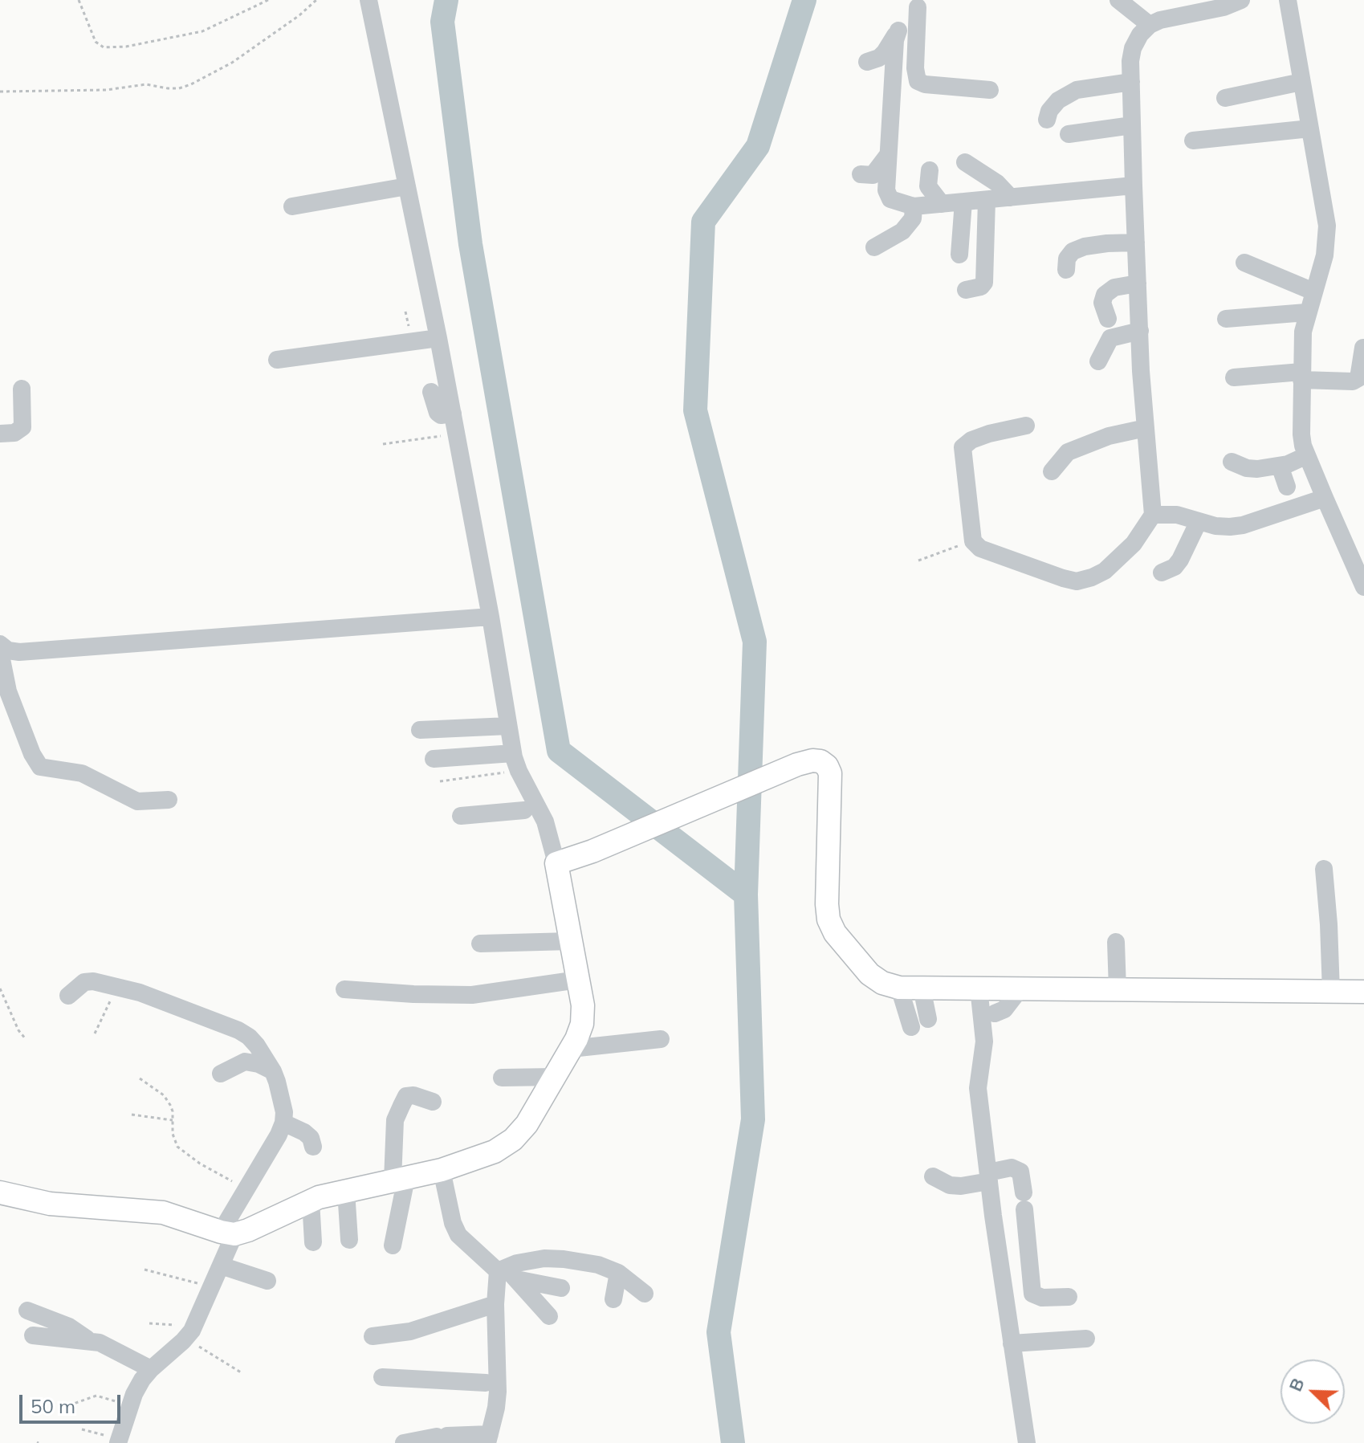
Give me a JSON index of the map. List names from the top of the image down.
{
  "scale_bar": "50 m",
  "north": "top left"
}
